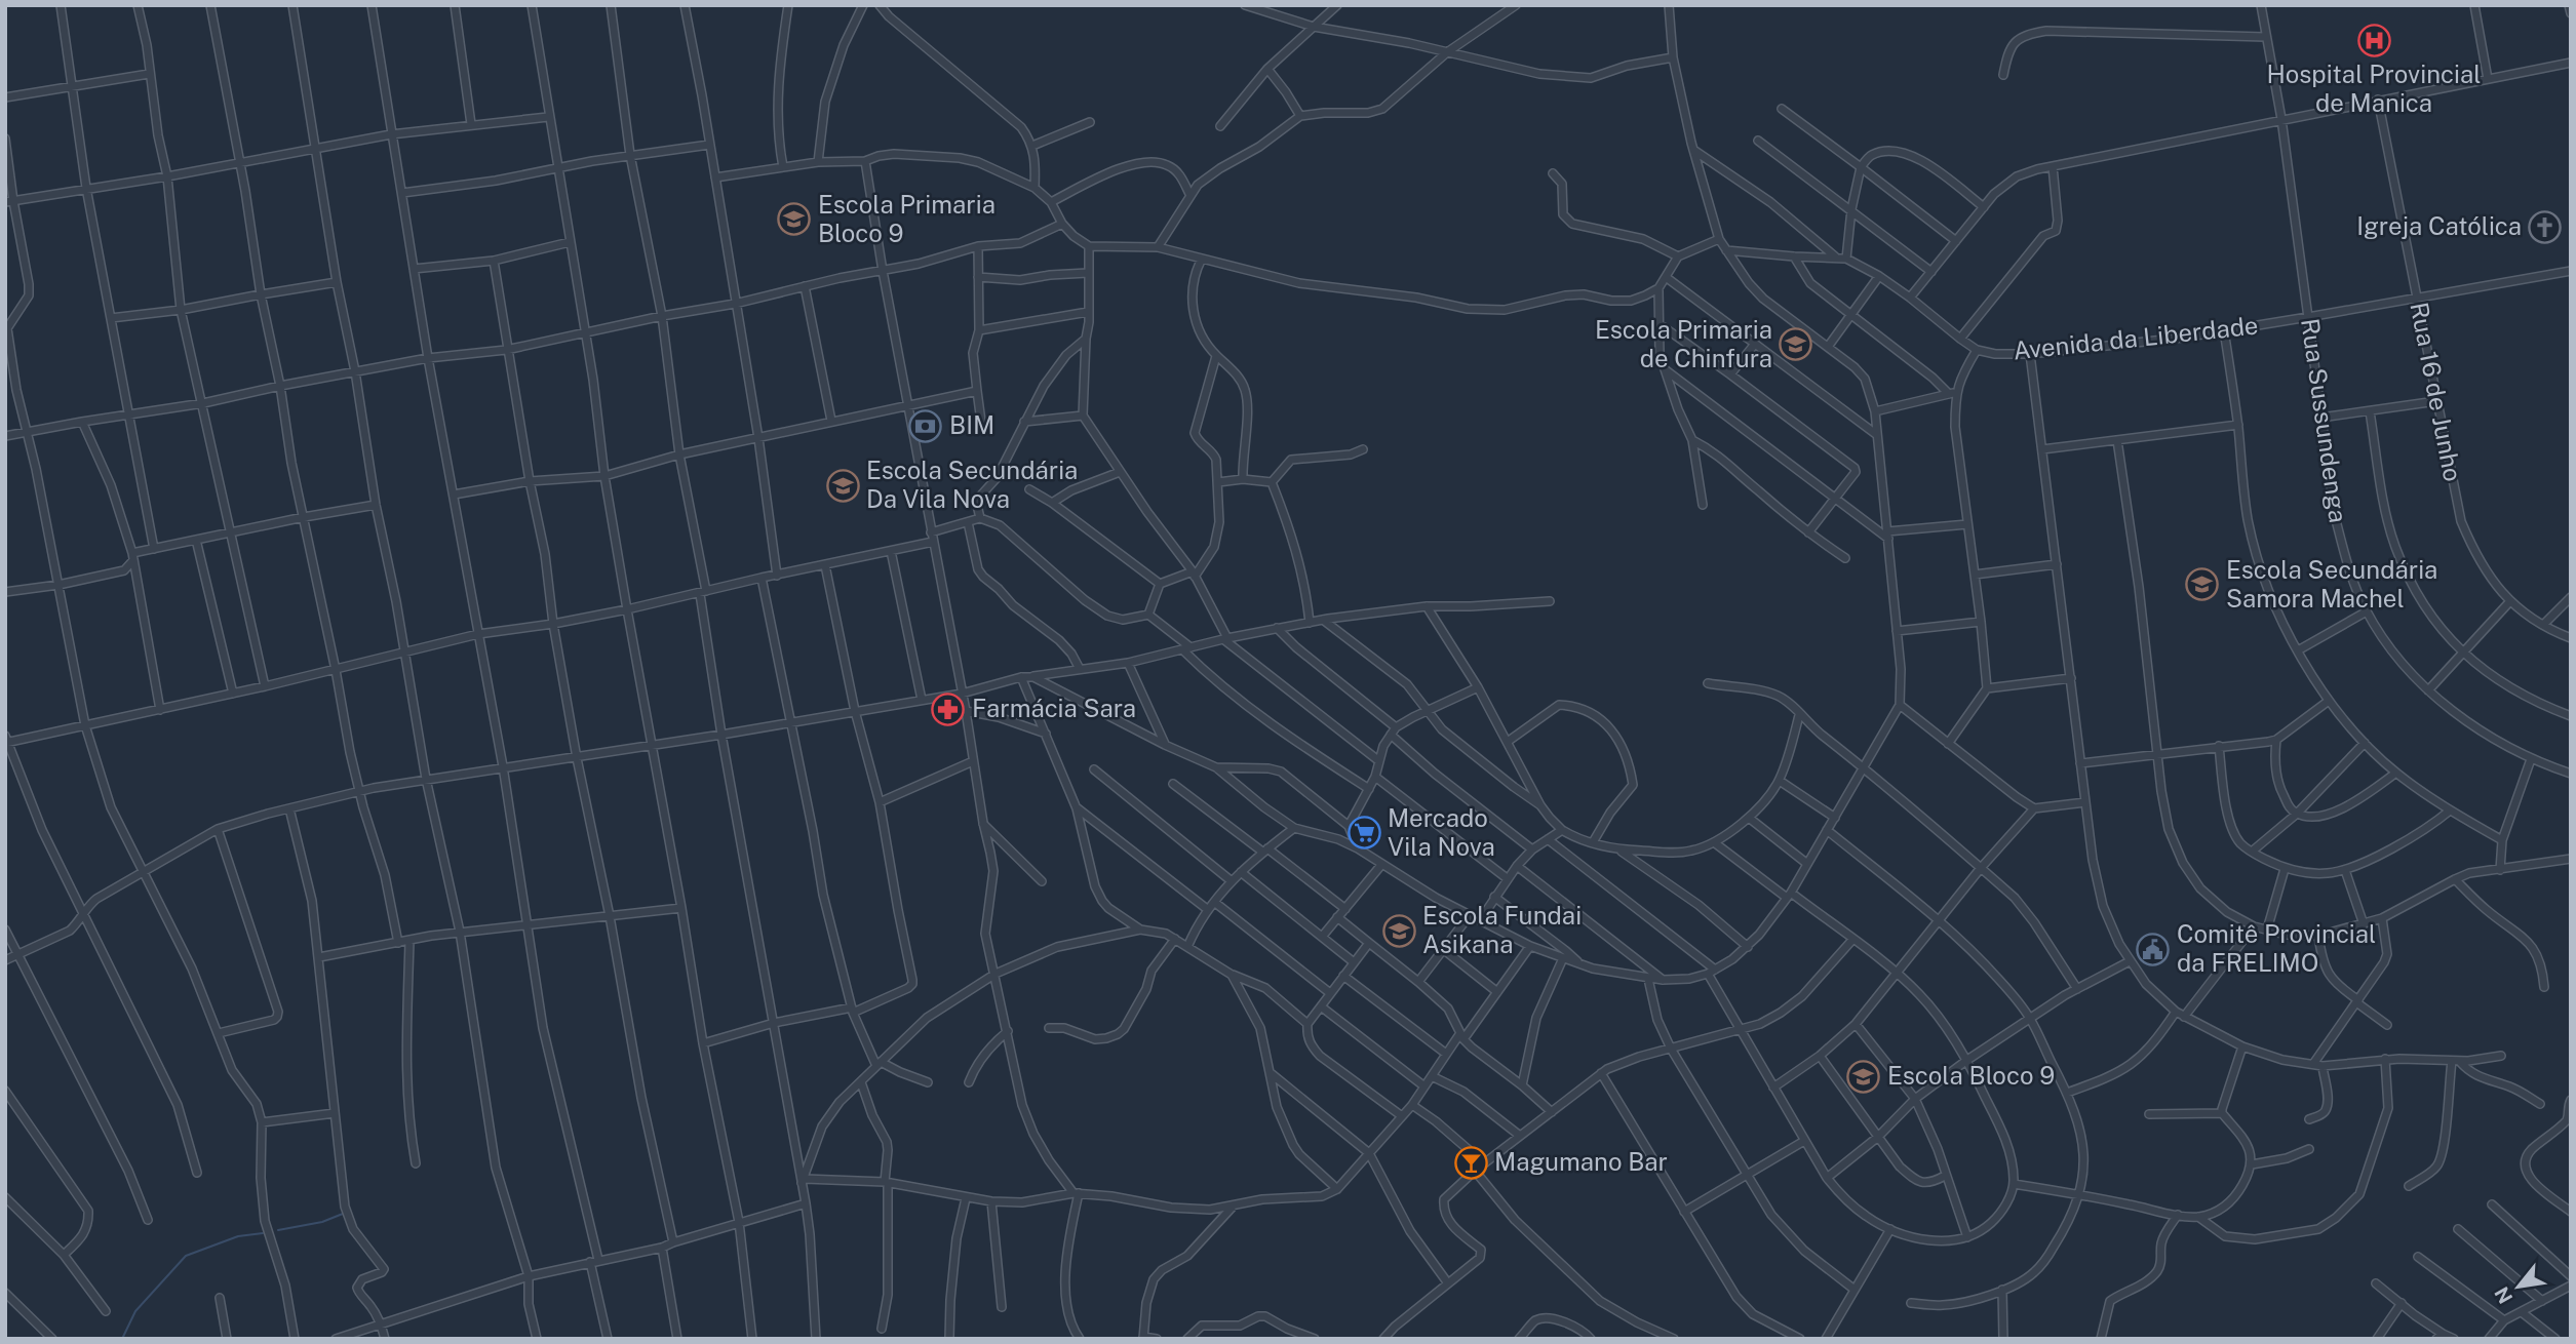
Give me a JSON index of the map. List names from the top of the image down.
{
  "streets": {
    "street": ["Avenida da Liberdade", "Rua 16 de Junho", "Rua Sussundenga"]
  },
  "crossings": [
    ["Avenida da Liberdade", "Rua 16 de Junho"],
    ["Avenida da Liberdade", "Rua Sussundenga"]
  ],
  "places": {
    "hospital": ["Hospital Provincial de Manica"],
    "school or university": [
      "Escola Primaria Bloco 9",
      "Escola Primaria de Chinfura",
      "Escola Secundária Da Vila Nova",
      "Escola Secundária Samora Machel",
      "Escola Fundai Asikana",
      "Escola Bloco 9"
    ],
    "church": ["Igreja Católica"],
    "bank": ["BIM"],
    "pharmacy": ["Farmácia Sara"],
    "supermarket": ["Mercado Vila Nova"],
    "public building": ["Comitê Provincial da FRELIMO"],
    "bar": ["Magumano Bar"]
  },
  "north": "bottom left"
}
